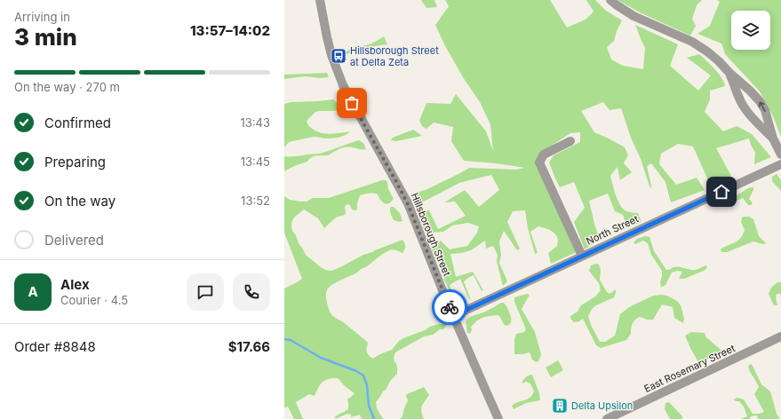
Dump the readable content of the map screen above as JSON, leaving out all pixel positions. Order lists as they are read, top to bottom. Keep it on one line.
{"streets":{"street":["North Street","Hillsborough Street","East Rosemary Street"]},"crossings":[["North Street","Hillsborough Street"]],"places":{"bus stop":["Hillsborough Street at Delta Zeta"],"building":["Delta Upsilon"]},"page":{"heading":["3 min","Arriving in","13:57–14:02"],"panel":["Alex","Courier · 4.5","Order #8848","$17.66"],"bar":"On the way · 270 m","list":[["Confirmed","13:43"],["Preparing","13:45"],["On the way","13:52"],"Delivered"],"round":"A"}}
